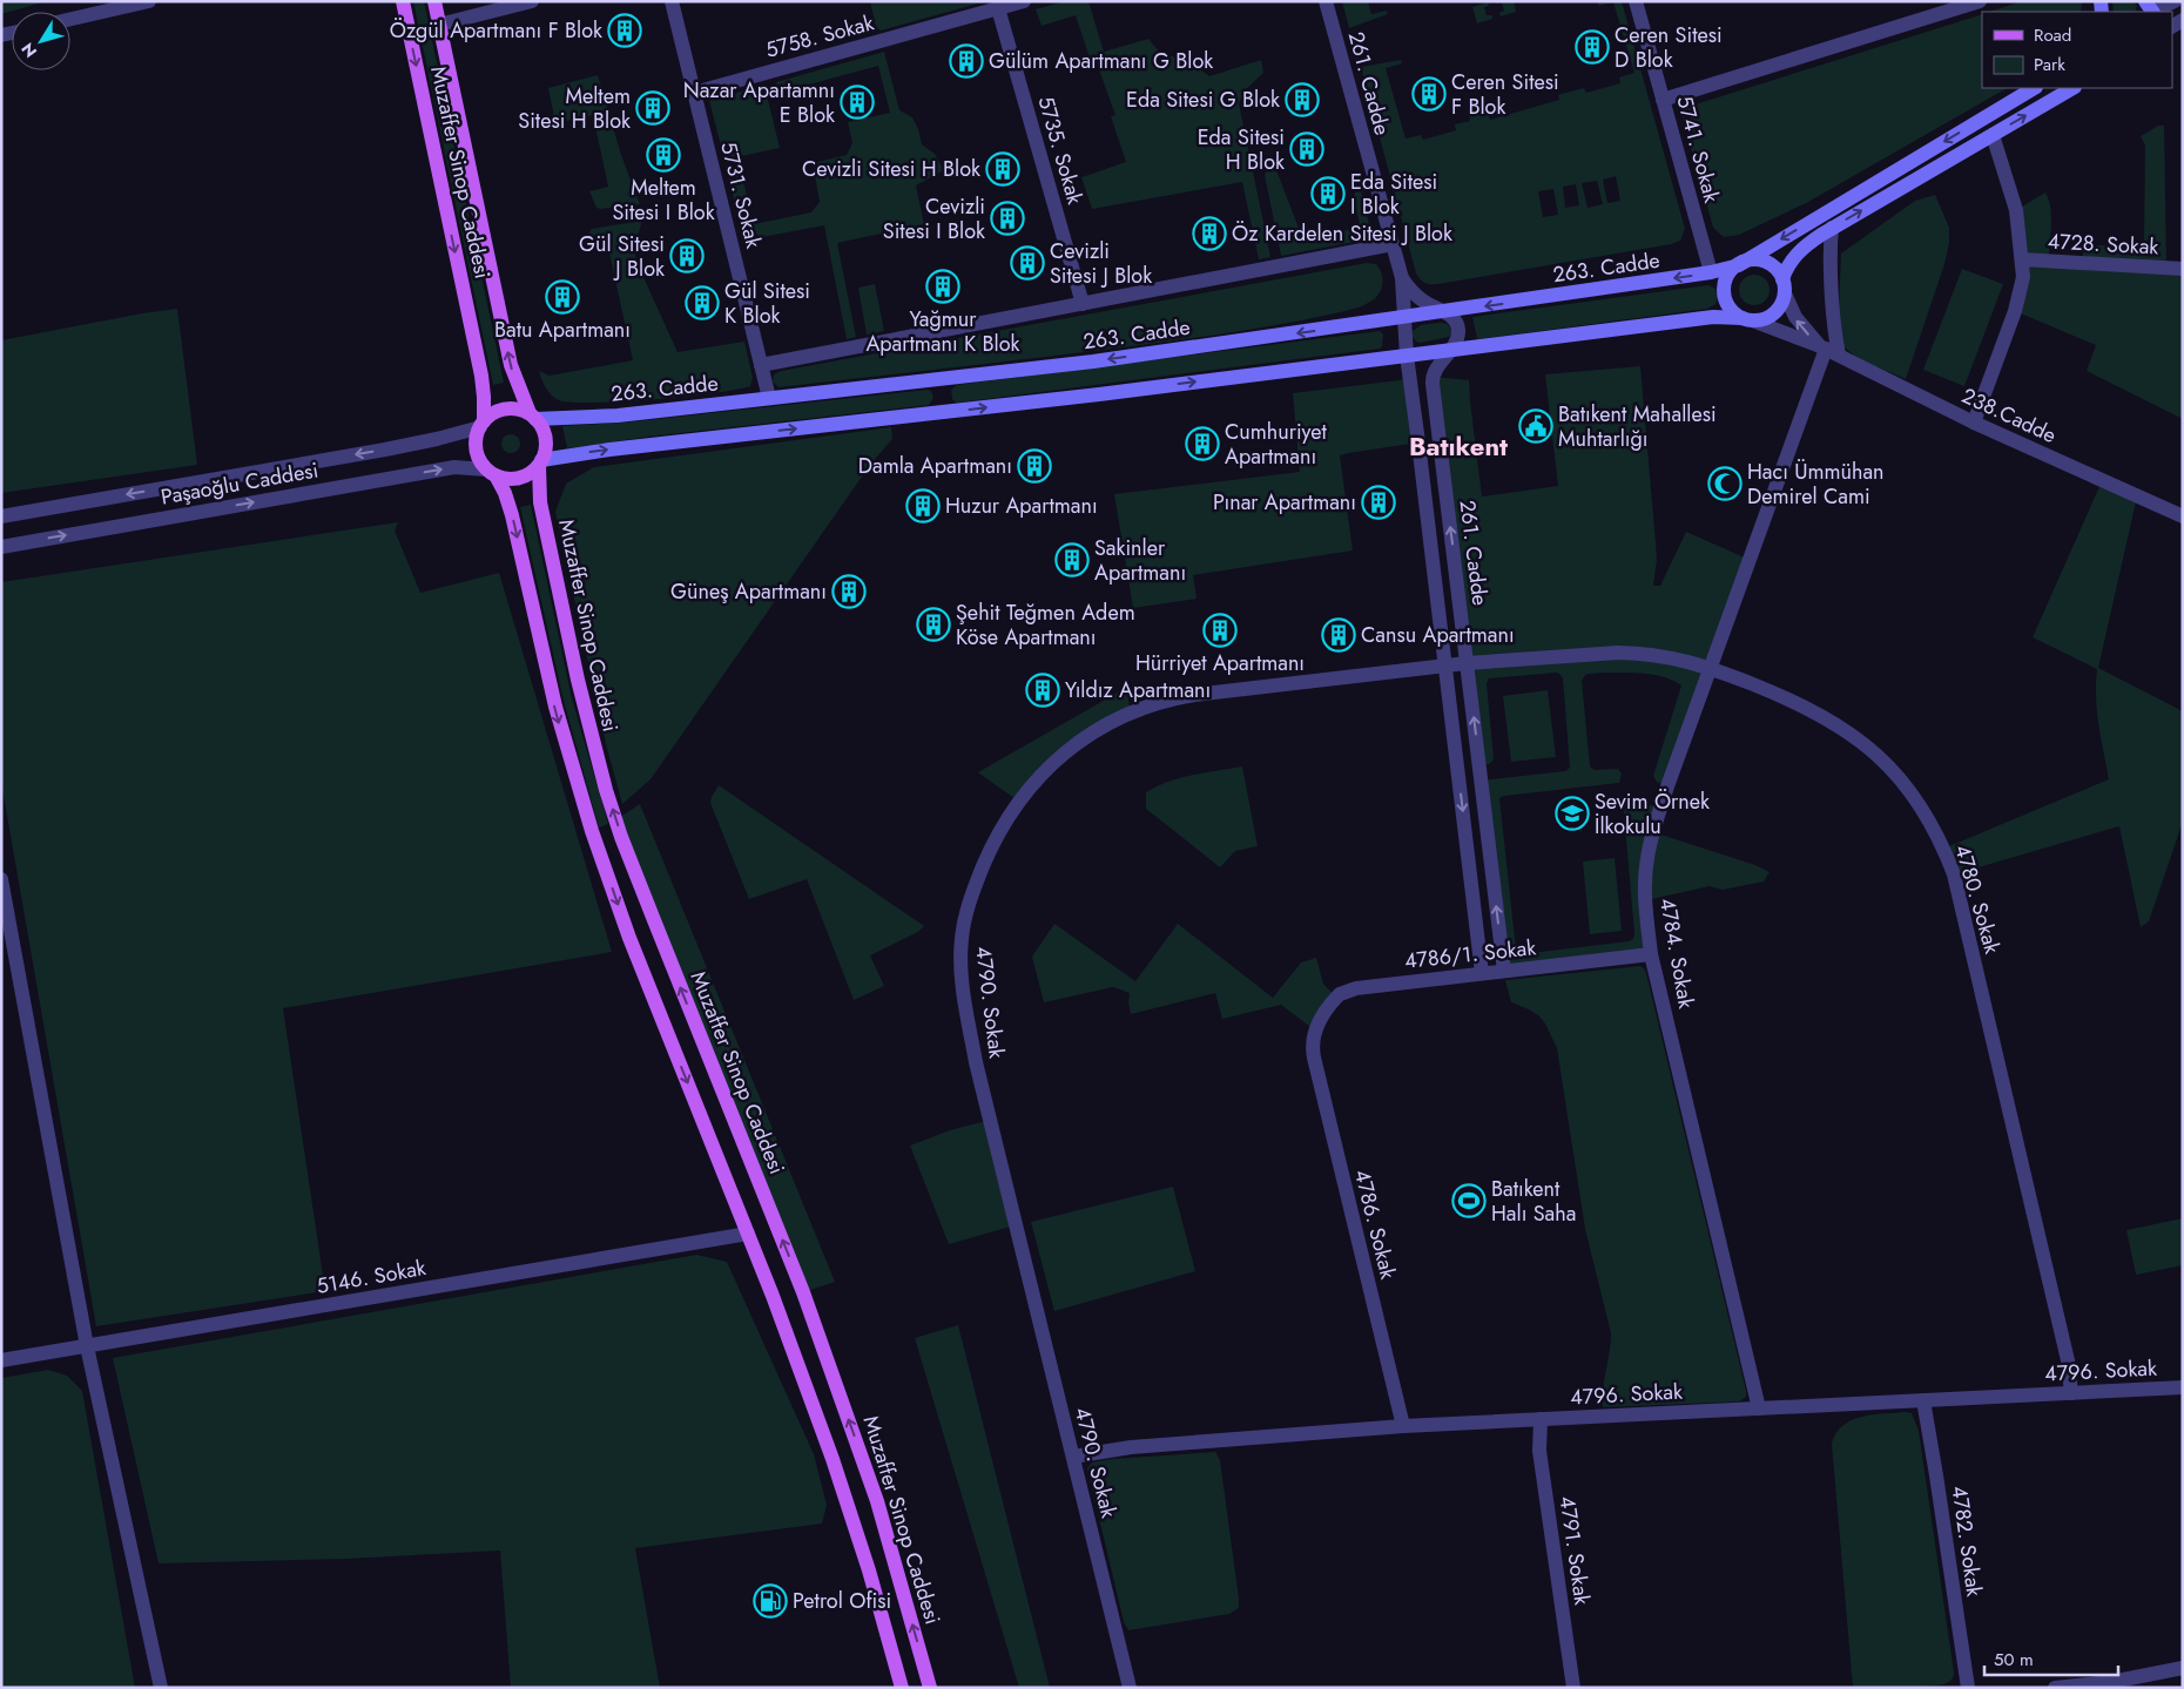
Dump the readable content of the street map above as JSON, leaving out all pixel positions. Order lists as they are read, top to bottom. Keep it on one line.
{"streets":{"main road":["Muzaffer Sinop Caddesi","263. Cadde"],"street":["5758. Sokak","261. Cadde","5741. Sokak","5735. Sokak","5731. Sokak","4728. Sokak","238.Cadde","Paşaoğlu Caddesi","4780. Sokak","4784. Sokak","4786/1. Sokak","4790. Sokak","4786. Sokak","5146. Sokak","4796. Sokak","4782. Sokak","4791. Sokak"]},"crossings":[["5758. Sokak","5735. Sokak"],["5758. Sokak","5731. Sokak"],["261. Cadde","263. Cadde"],["261. Cadde","4780. Sokak"],["261. Cadde","4786/1. Sokak"],["261. Cadde","4790. Sokak"],["5741. Sokak","263. Cadde"],["Muzaffer Sinop Caddesi","263. Cadde"],["Muzaffer Sinop Caddesi","Paşaoğlu Caddesi"],["5731. Sokak","263. Cadde"],["263. Cadde","238.Cadde"],["263. Cadde","Paşaoğlu Caddesi"],["238.Cadde","4784. Sokak"],["4780. Sokak","4784. Sokak"],["4780. Sokak","4790. Sokak"],["4780. Sokak","4796. Sokak"],["4784. Sokak","4786/1. Sokak"],["4784. Sokak","4796. Sokak"],["4786/1. Sokak","4786. Sokak"],["4790. Sokak","4796. Sokak"],["4786. Sokak","4796. Sokak"],["4796. Sokak","4782. Sokak"],["4796. Sokak","4791. Sokak"]],"districts":["Batıkent"],"places":{"building":["Özgül Apartmanı F Blok","Ceren Sitesi D Blok","Gülüm Apartmanı G Blok","Ceren Sitesi F Blok","Eda Sitesi G Blok","Nazar Apartamnı E Blok","Meltem Sitesi H Blok","Eda Sitesi H Blok","Meltem Sitesi I Blok","Cevizli Sitesi H Blok","Eda Sitesi I Blok","Cevizli Sitesi I Blok","Öz Kardelen Sitesi J Blok","Gül Sitesi J Blok","Cevizli Sitesi J Blok","Yağmur Apartmanı K Blok","Batu Apartmanı","Gül Sitesi K Blok","Cumhuriyet Apartmanı","Damla Apartmanı","Pınar Apartmanı","Huzur Apartmanı","Sakinler Apartmanı","Güneş Apartmanı","Şehit Teğmen Adem Köse Apartmanı","Hürriyet Apartmanı","Cansu Apartmanı","Yıldız Apartmanı"],"public building":["Batıkent Mahallesi Muhtarlığı"],"mosque":["Hacı Ümmühan Demirel Cami"],"school or university":["Sevim Örnek İlkokulu"],"sports":["Batıkent Halı Saha"],"fuel station":["Petrol Ofisi"]},"legend":["Road","Park"],"scale_bar":"50 m","north":"bottom left"}
